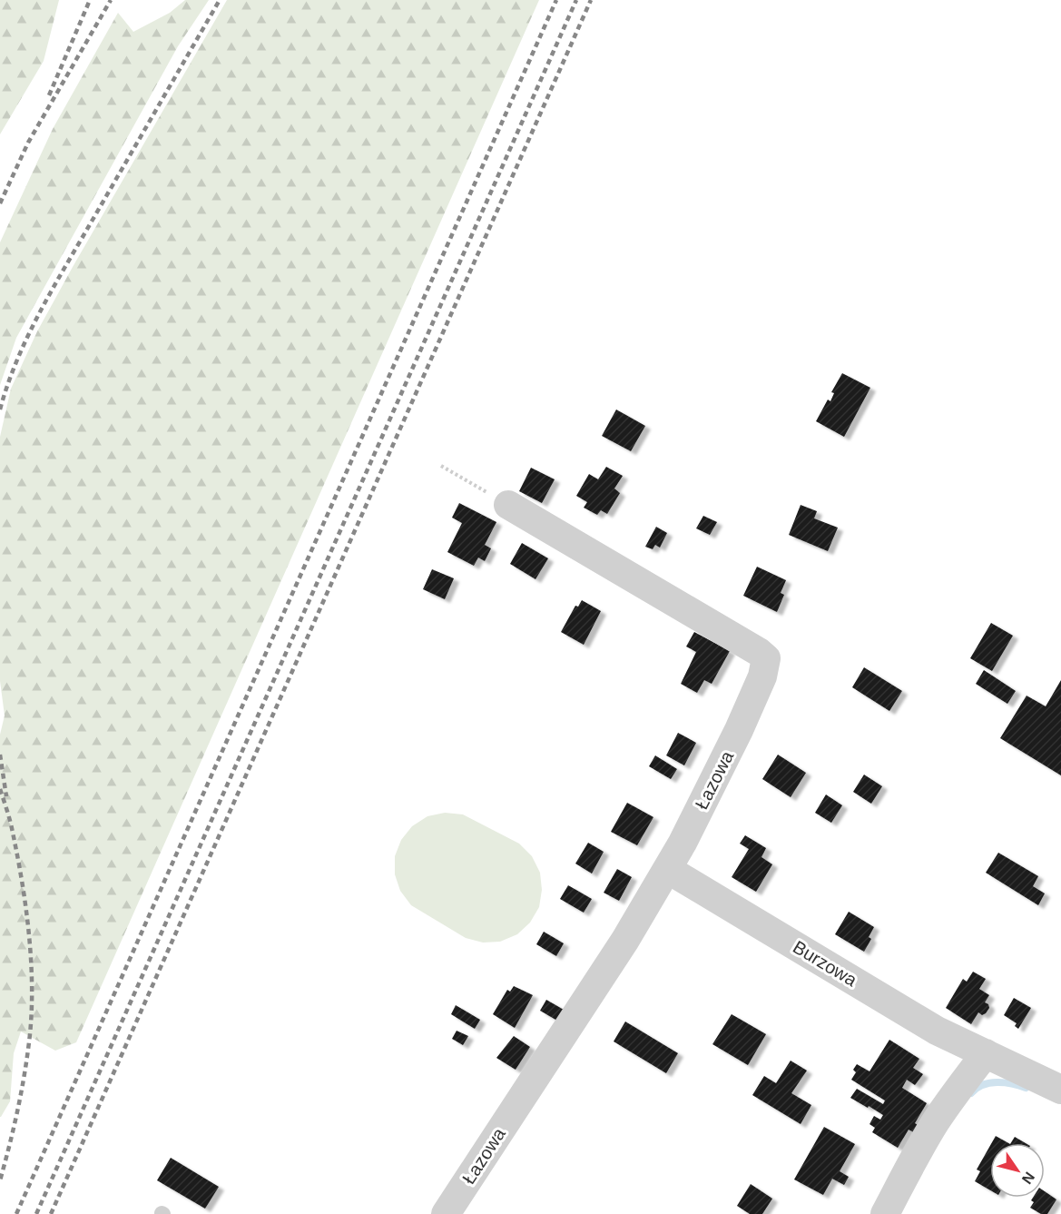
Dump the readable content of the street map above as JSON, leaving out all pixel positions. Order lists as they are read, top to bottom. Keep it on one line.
{"streets":{"street":["Łazowa","Burzowa"]},"crossings":[["Łazowa","Burzowa"]],"north":"bottom right"}
